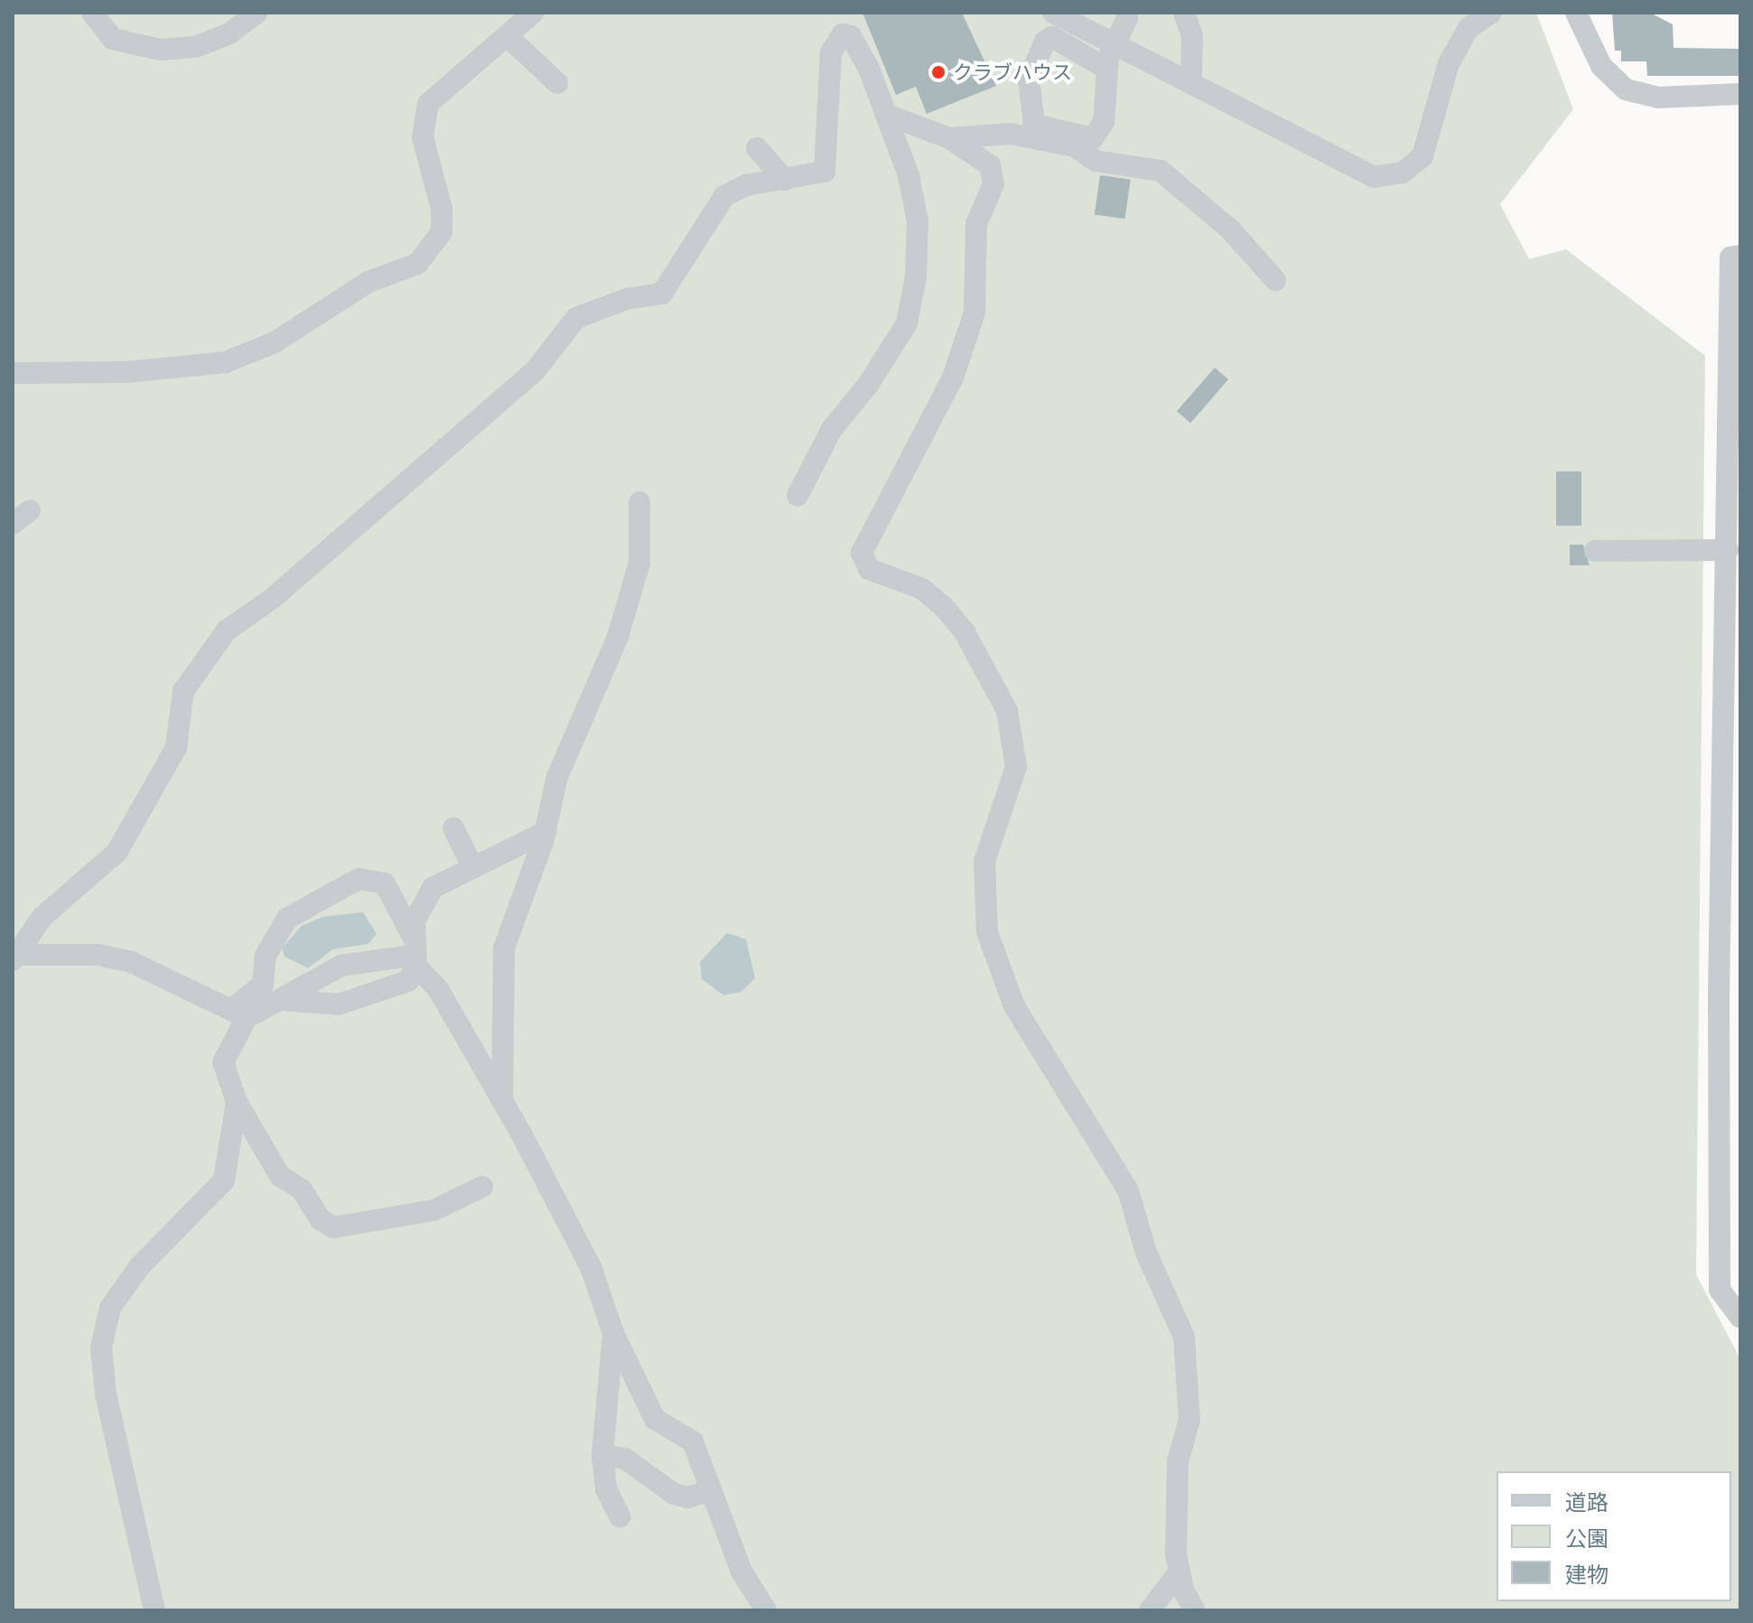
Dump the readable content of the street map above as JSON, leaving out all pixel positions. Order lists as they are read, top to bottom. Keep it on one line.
{"places":["クラブハウス"],"legend":["道路","公園","建物"]}
